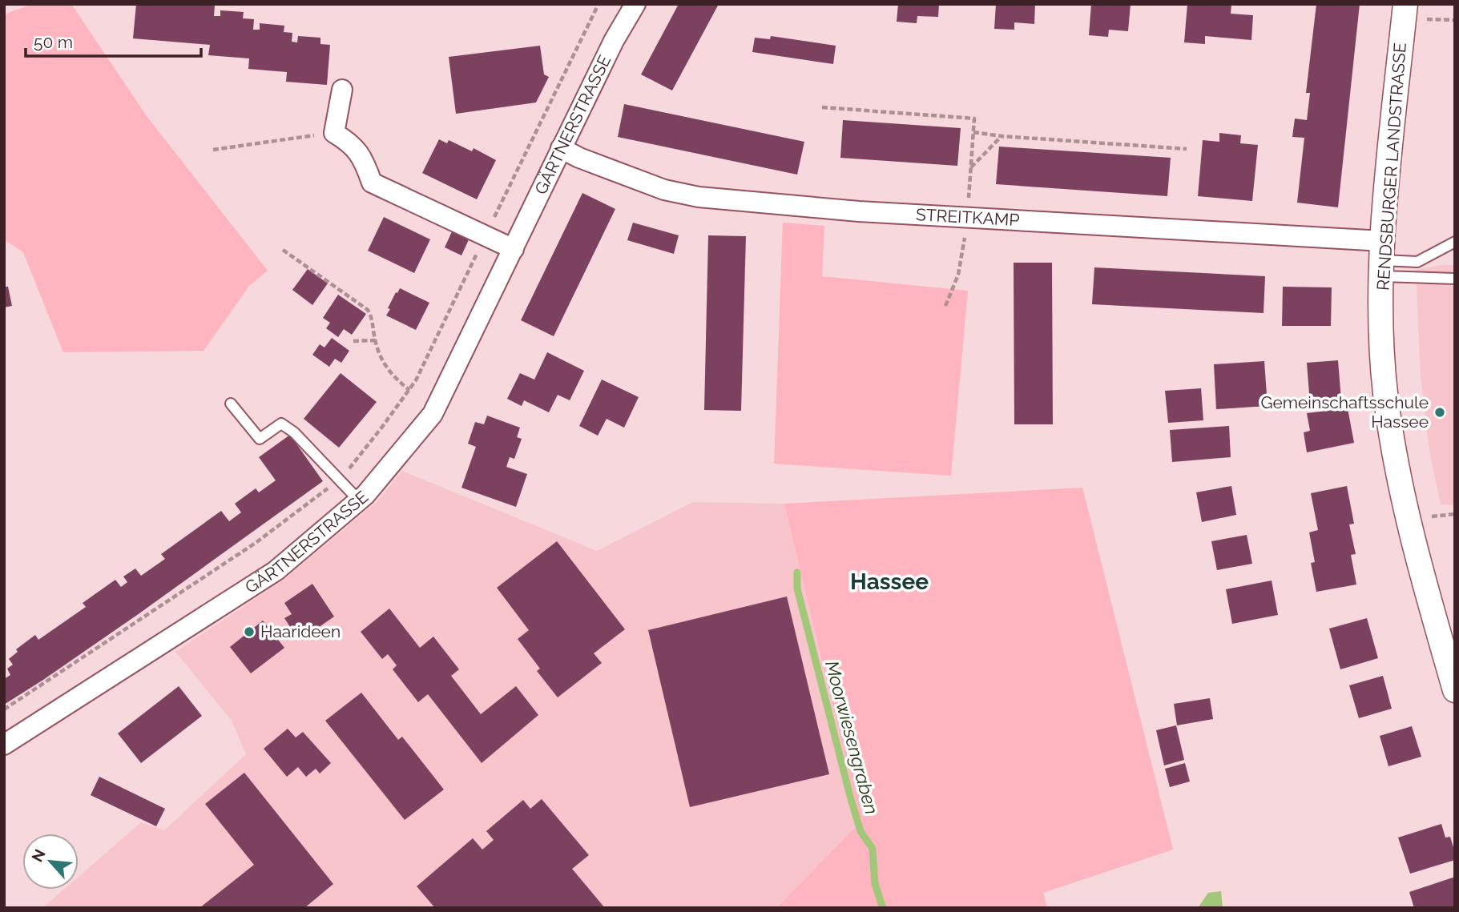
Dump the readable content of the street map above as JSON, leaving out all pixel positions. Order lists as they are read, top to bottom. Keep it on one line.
{"streets":{"street":["GÄRTNERSTRASSE","RENDSBURGER LANDSTRASSE","STREITKAMP"]},"crossings":[["GÄRTNERSTRASSE","STREITKAMP"],["RENDSBURGER LANDSTRASSE","STREITKAMP"]],"districts":["Hassee"],"water":["Moorwiesengraben"],"places":["Gemeinschaftsschule Hassee","Haarideen"],"scale_bar":"50 m","north":"top left"}
